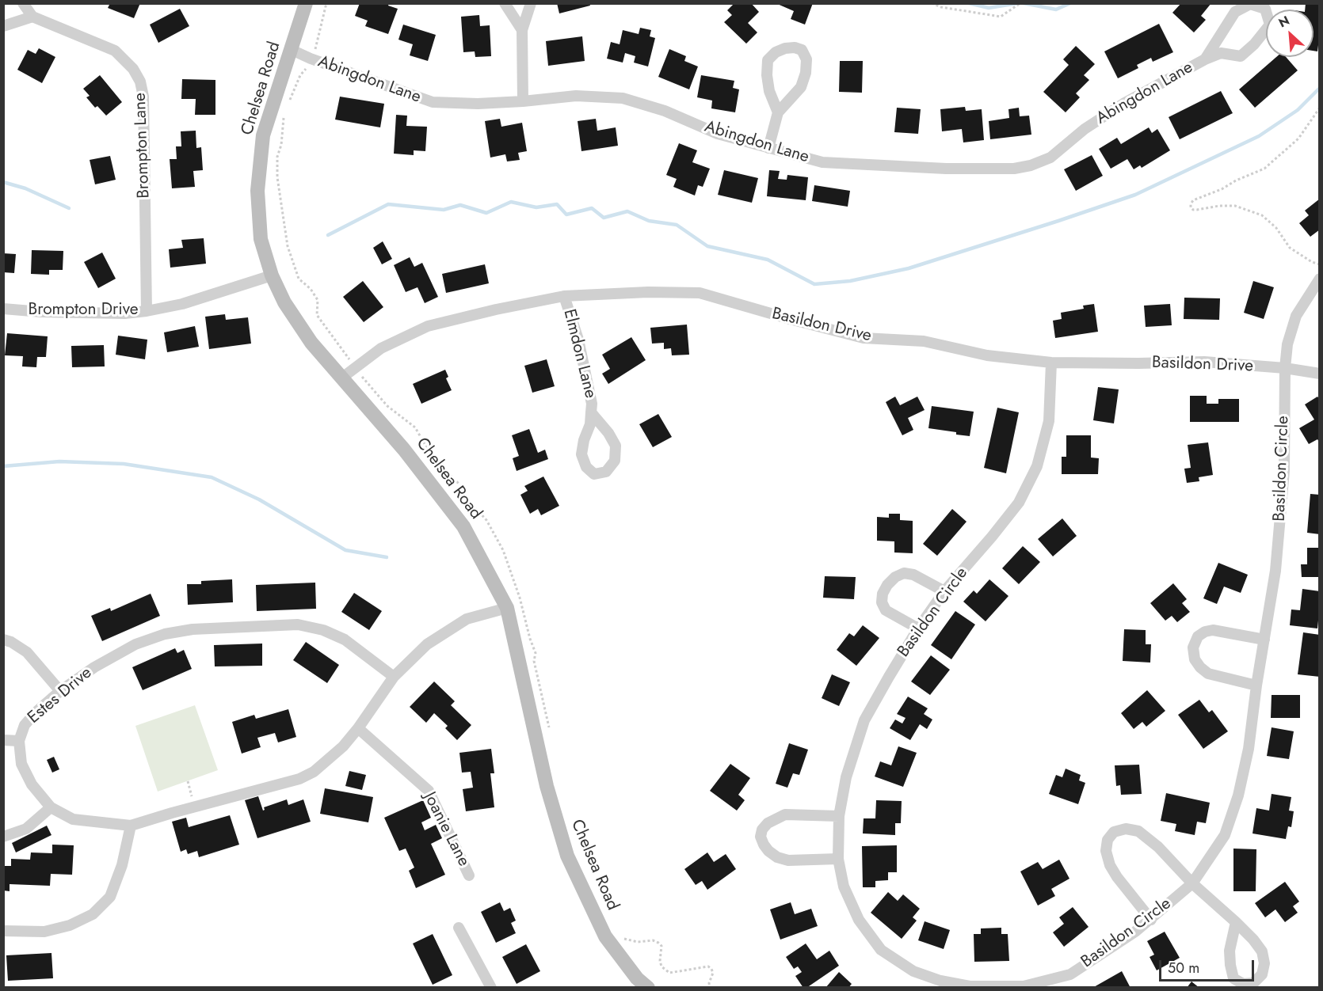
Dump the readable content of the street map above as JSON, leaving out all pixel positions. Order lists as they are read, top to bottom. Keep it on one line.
{"streets":{"street":["Abingdon Lane","Chelsea Road","Brompton Lane","Brompton Drive","Basildon Drive","Elmdon Lane","Basildon Circle","Estes Drive","Joanie Lane"]},"crossings":[["Abingdon Lane","Chelsea Road"],["Chelsea Road","Brompton Drive"],["Chelsea Road","Basildon Drive"],["Chelsea Road","Estes Drive"],["Brompton Lane","Brompton Drive"],["Basildon Drive","Elmdon Lane"],["Basildon Drive","Basildon Circle"],["Estes Drive","Joanie Lane"]],"scale_bar":"50 m","north":"top left"}
